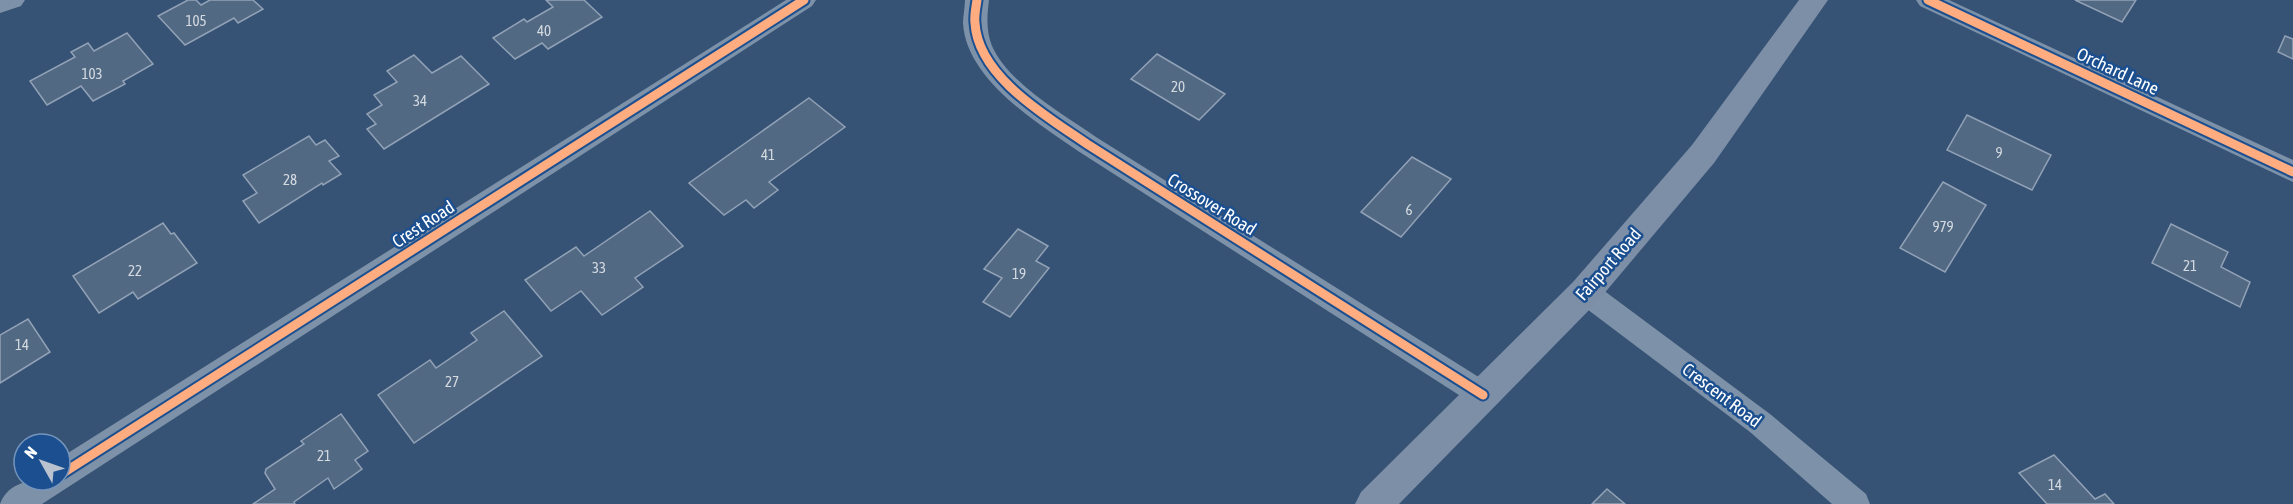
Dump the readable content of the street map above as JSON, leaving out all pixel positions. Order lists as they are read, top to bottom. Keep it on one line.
{"streets":{"main road":["Fairport Road"],"street":["Orchard Lane","Crossover Road","Crest Road","Crescent Road"]},"crossings":[["Crossover Road","Fairport Road"],["Fairport Road","Crescent Road"]],"house_numbers":["105","40","103","20","34","9","41","28","6","979","21","33","22","19","14","27","21","14"],"north":"top left"}
